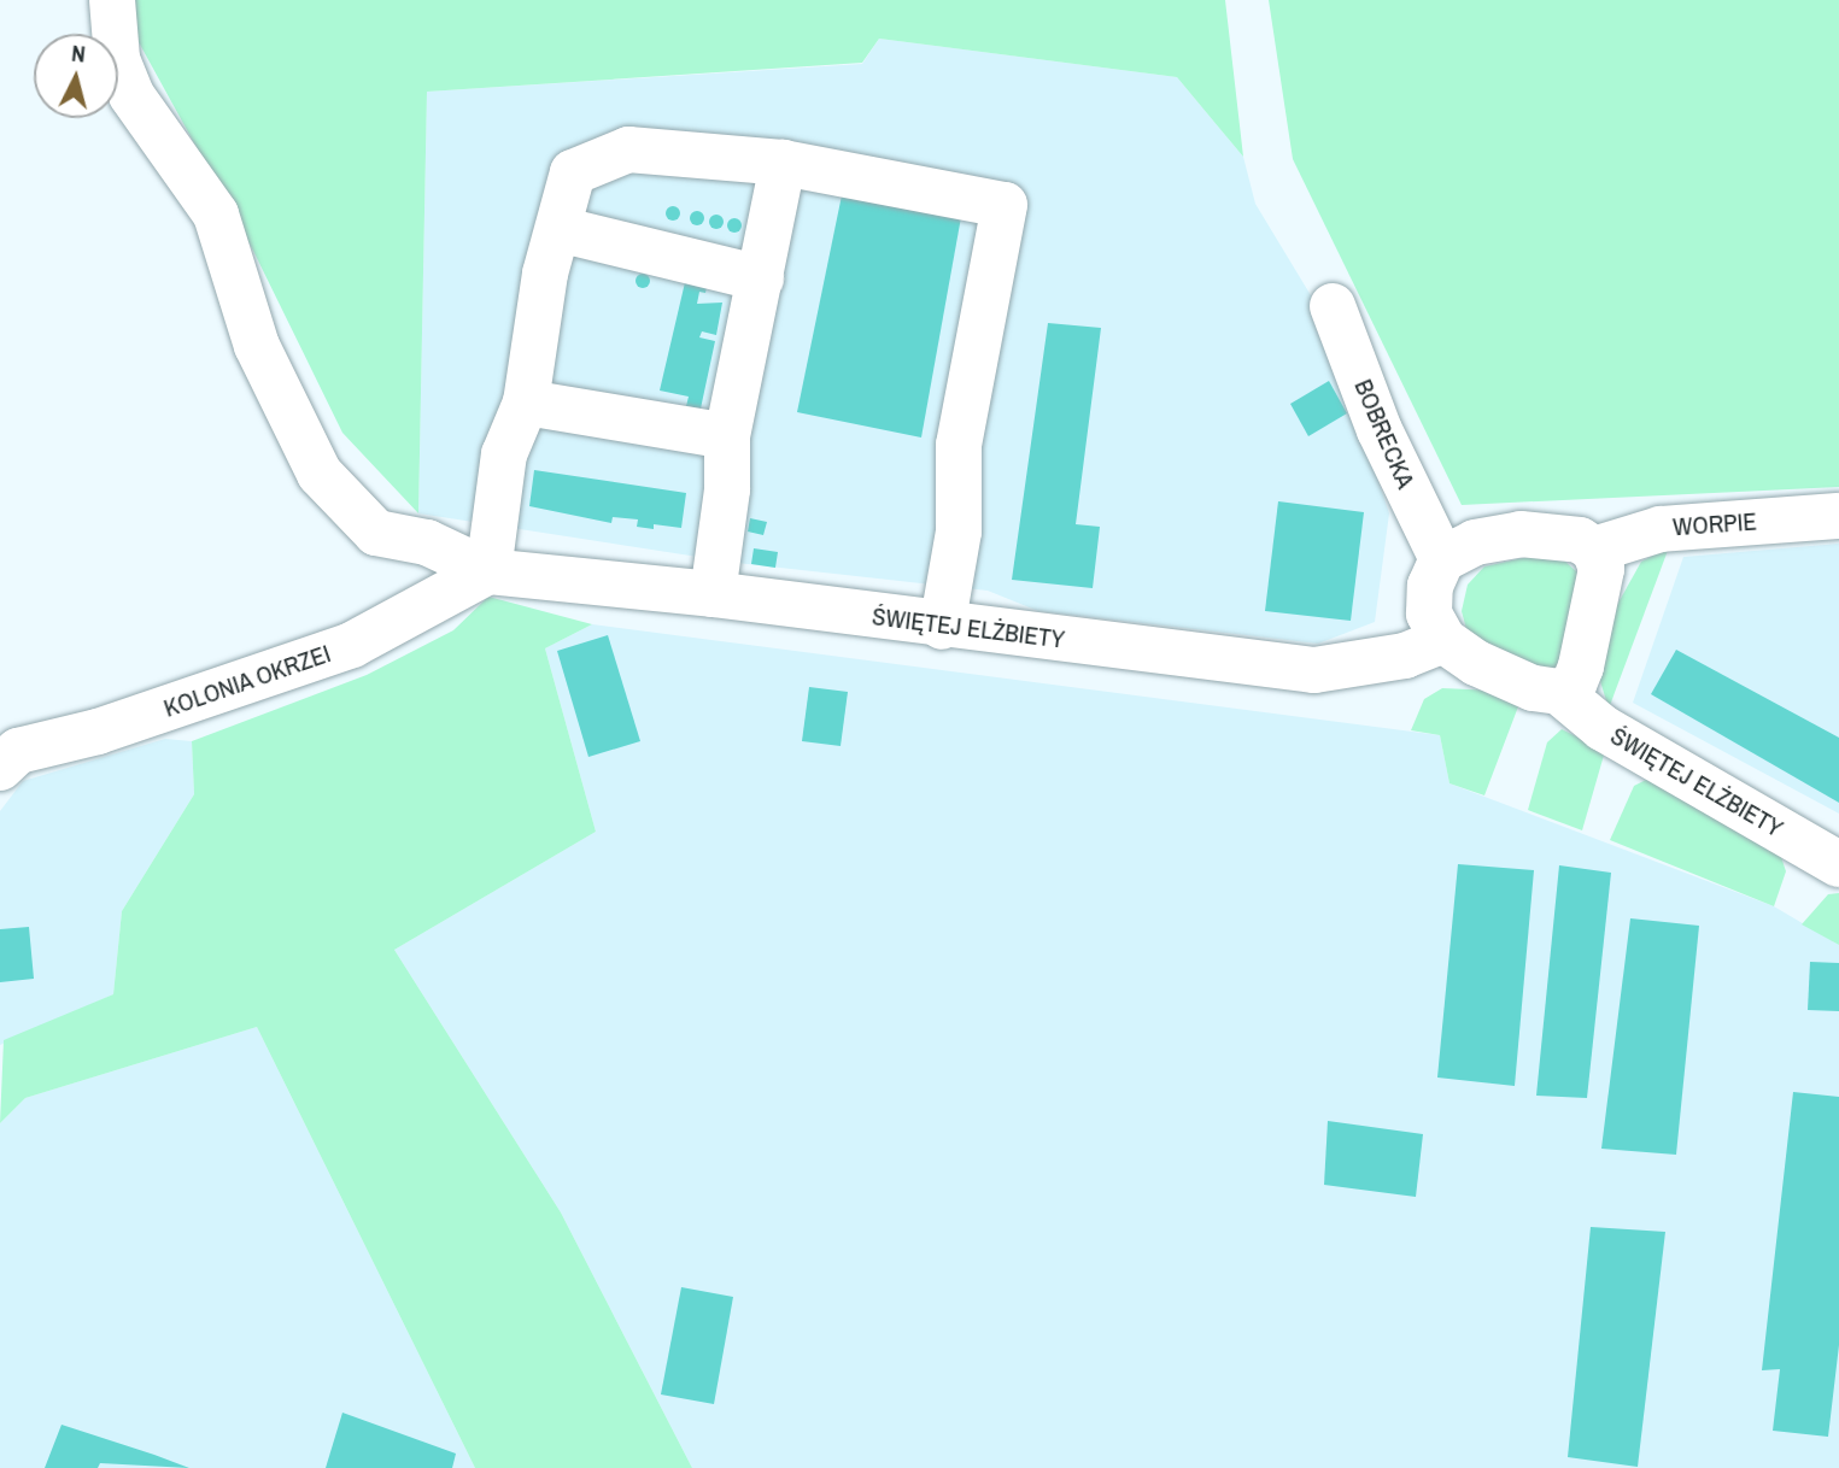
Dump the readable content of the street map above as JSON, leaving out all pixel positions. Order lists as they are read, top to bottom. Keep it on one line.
{"streets":{"street":["BOBRECKA","WORPIE","ŚWIĘTEJ ELŻBIETY","KOLONIA OKRZEI"]},"crossings":[["BOBRECKA","WORPIE"],["BOBRECKA","ŚWIĘTEJ ELŻBIETY"],["WORPIE","ŚWIĘTEJ ELŻBIETY"],["ŚWIĘTEJ ELŻBIETY","KOLONIA OKRZEI"]],"north":"top"}
